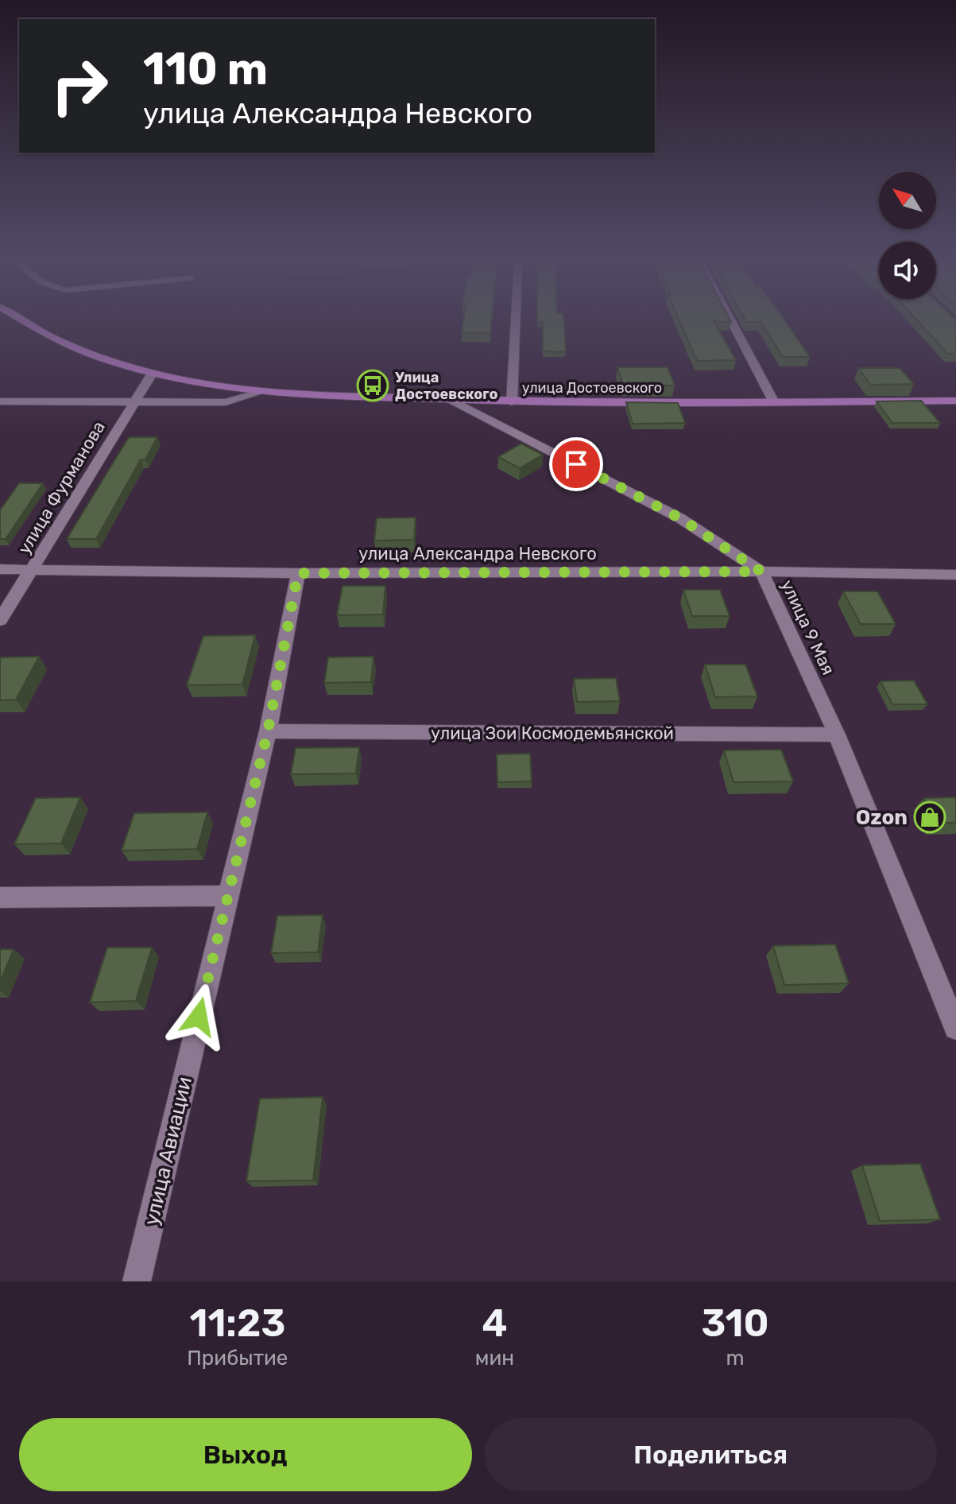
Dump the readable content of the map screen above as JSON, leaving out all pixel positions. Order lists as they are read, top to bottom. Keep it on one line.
{"streets":{"main road":["улица Достоевского"],"street":["улица Фурманова","улица Александра Невского","улица 9 Мая","улица Зои Космодемьянской","улица Авиации"]},"crossings":[["улица Достоевского","улица Фурманова"],["улица Достоевского","улица 9 Мая"],["улица Фурманова","улица Александра Невского"],["улица Александра Невского","улица 9 Мая"],["улица Александра Невского","улица Авиации"],["улица 9 Мая","улица Зои Космодемьянской"],["улица Зои Космодемьянской","улица Авиации"]],"places":{"bus stop":["Улица Достоевского"],"shop":["Ozon"]},"north":"top left","page":{"turn":["110 m","улица Александра Невского"],"eta":["11:23","Прибытие","4","мин","310","m"],"buttons":["Выход","Поделиться"]}}
